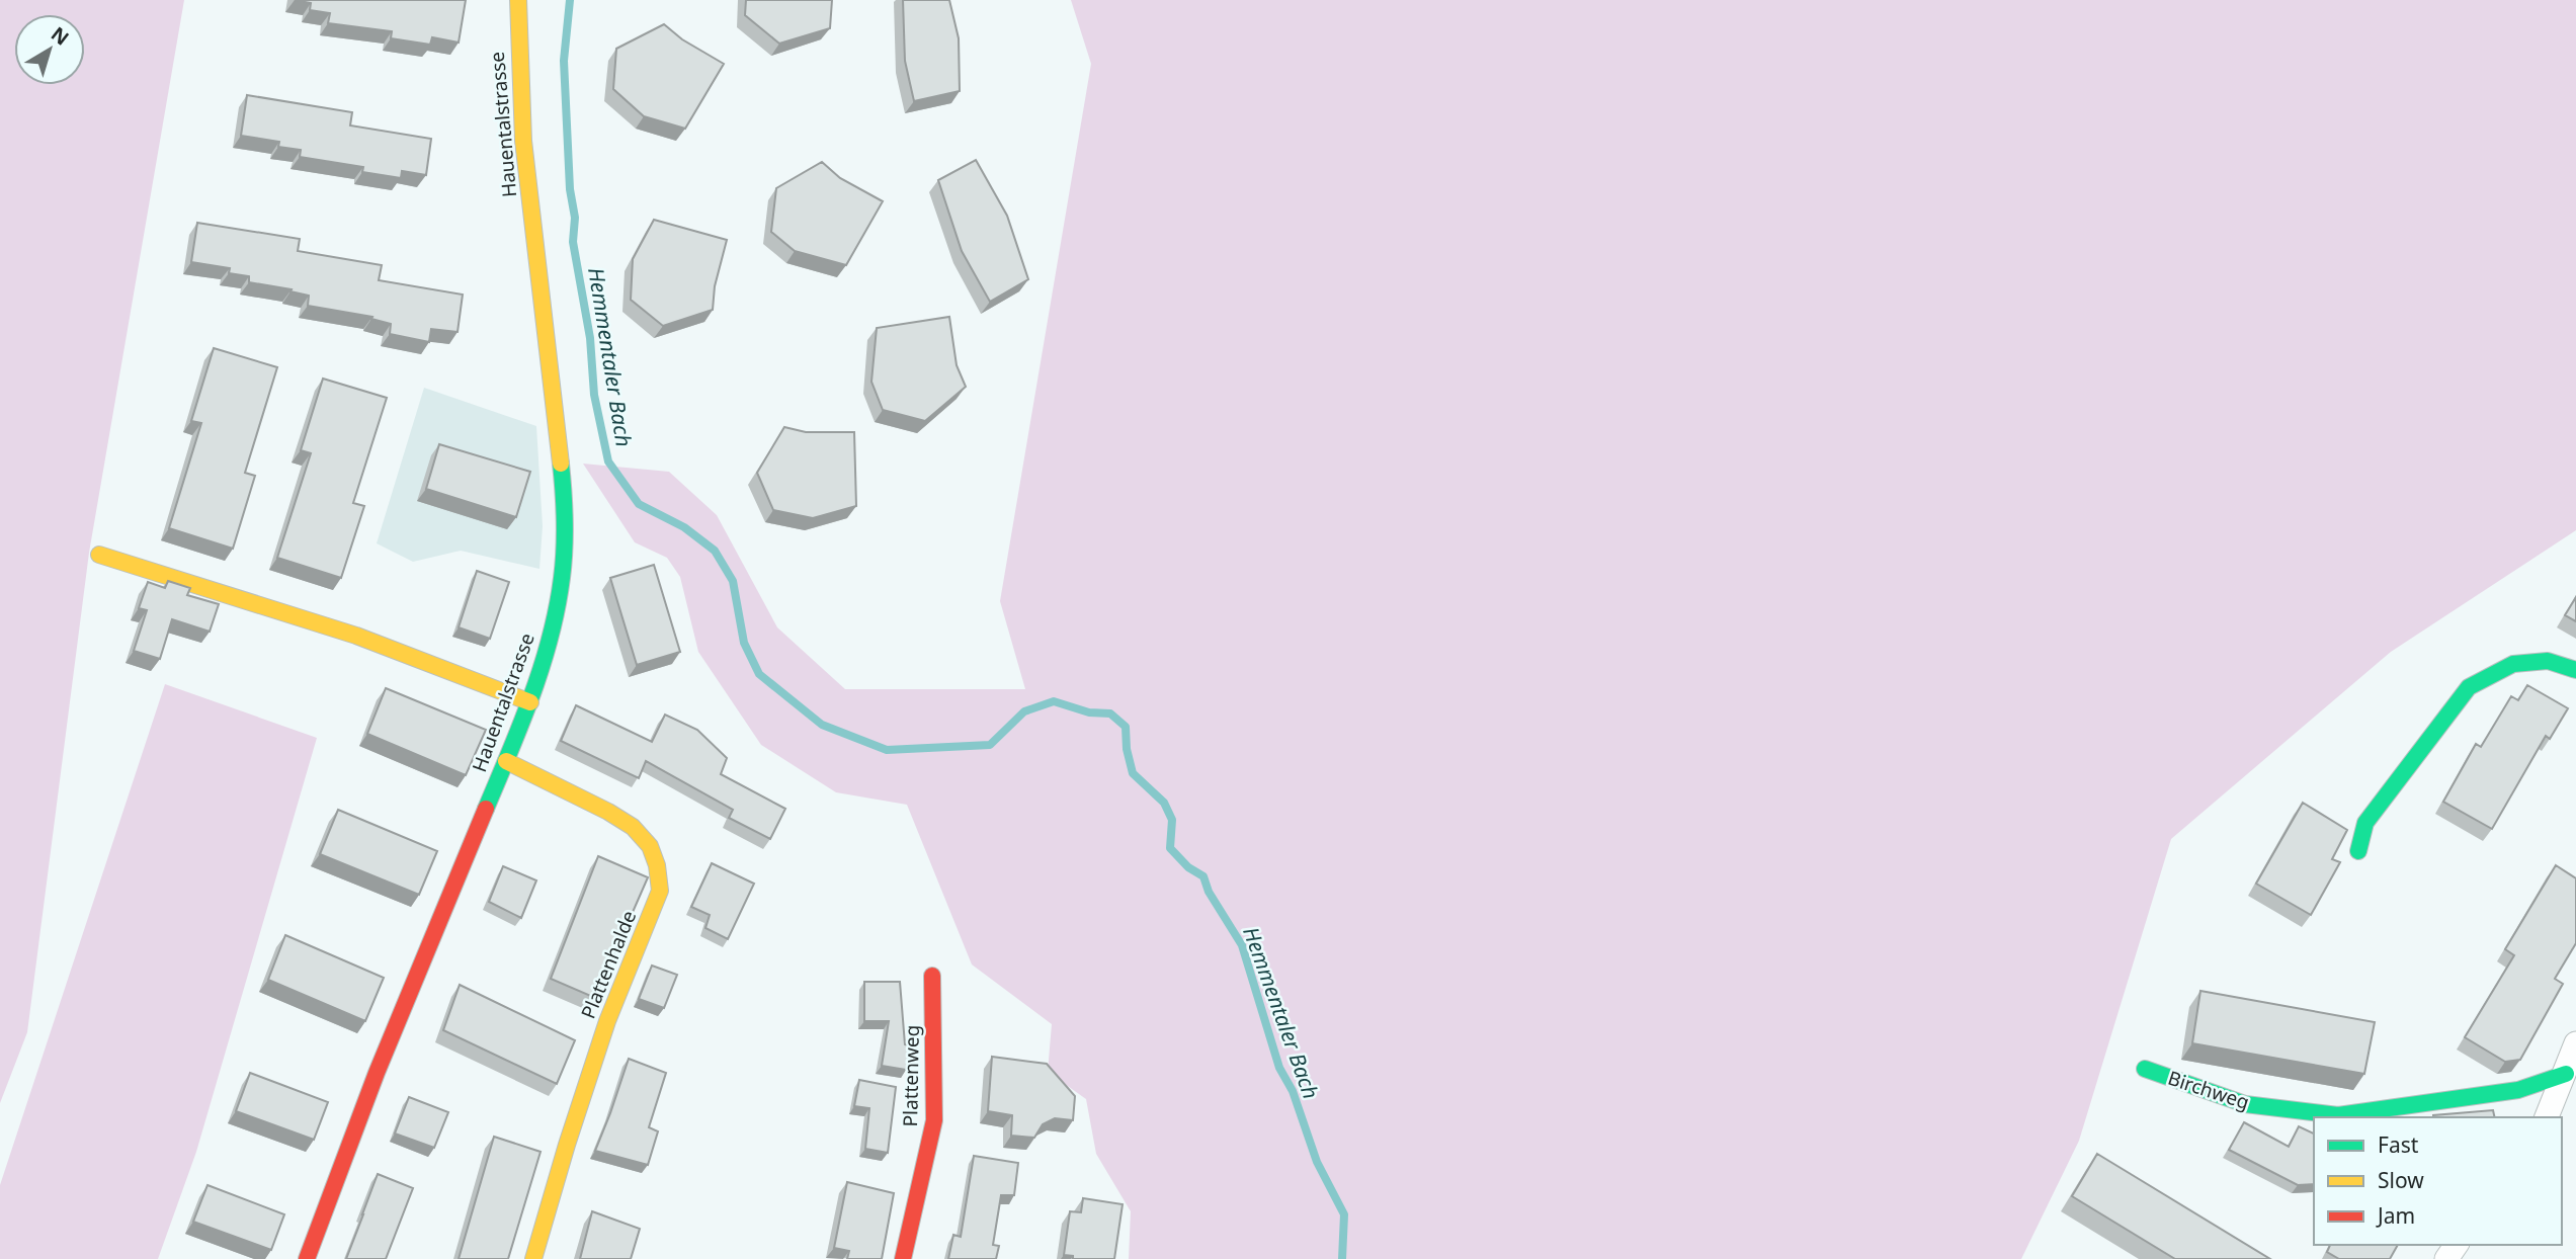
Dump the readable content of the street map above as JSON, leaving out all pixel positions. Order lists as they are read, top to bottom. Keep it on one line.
{"streets":{"street":["Hauentalstrasse","Plattenhalde","Plattenweg","Birchweg"]},"crossings":[["Hauentalstrasse","Plattenhalde"]],"water":["Hemmentaler Bach"],"legend":["Fast","Slow","Jam"],"north":"top right"}
